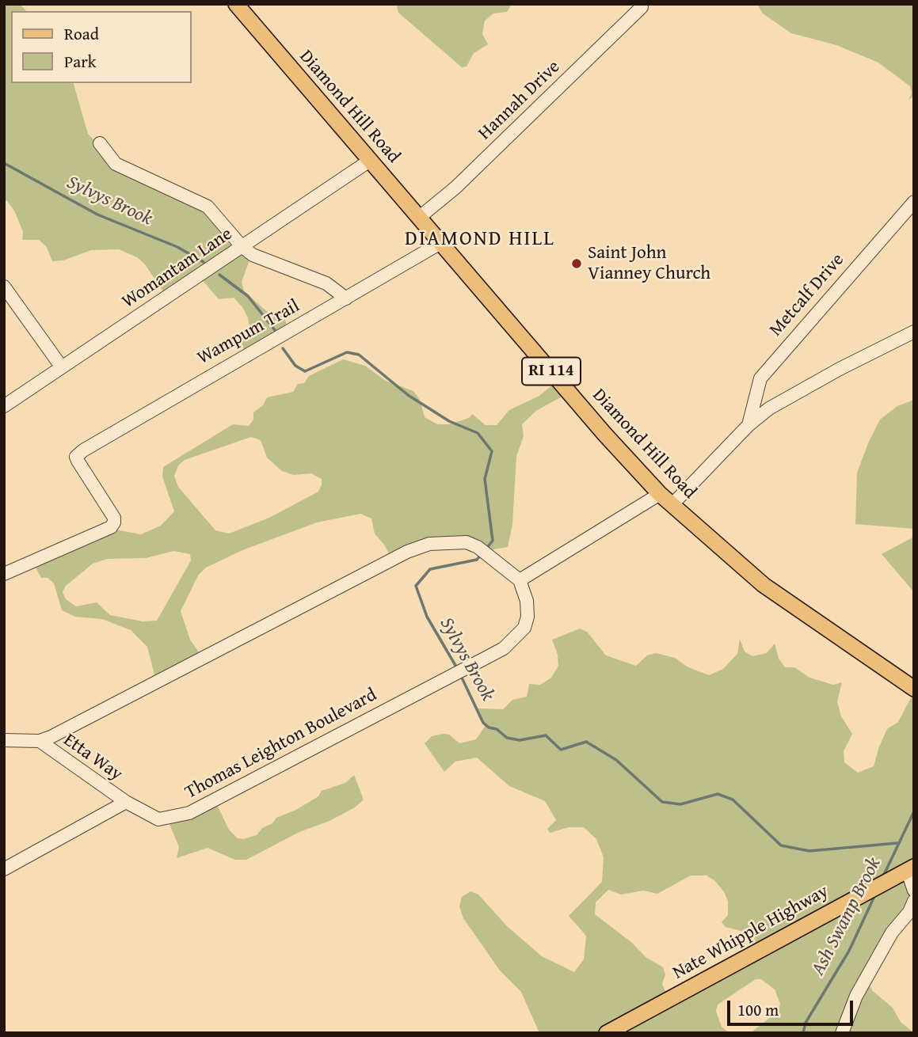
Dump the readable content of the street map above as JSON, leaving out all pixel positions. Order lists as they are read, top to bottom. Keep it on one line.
{"streets":{"main road":["Diamond Hill Road","RI 114","Nate Whipple Highway"],"street":["Hannah Drive","Womantam Lane","Metcalf Drive","Wampum Trail","Thomas Leighton Boulevard","Etta Way"]},"crossings":[["Hannah Drive","Diamond Hill Road"],["Diamond Hill Road","Womantam Lane"],["Diamond Hill Road","Metcalf Drive"],["Diamond Hill Road","Wampum Trail"],["Thomas Leighton Boulevard","Etta Way"]],"districts":["DIAMOND HILL"],"water":["Sylvys Brook","Ash Swamp Brook"],"places":["Saint John Vianney Church"],"legend":["Road","Park"],"scale_bar":"100 m"}
